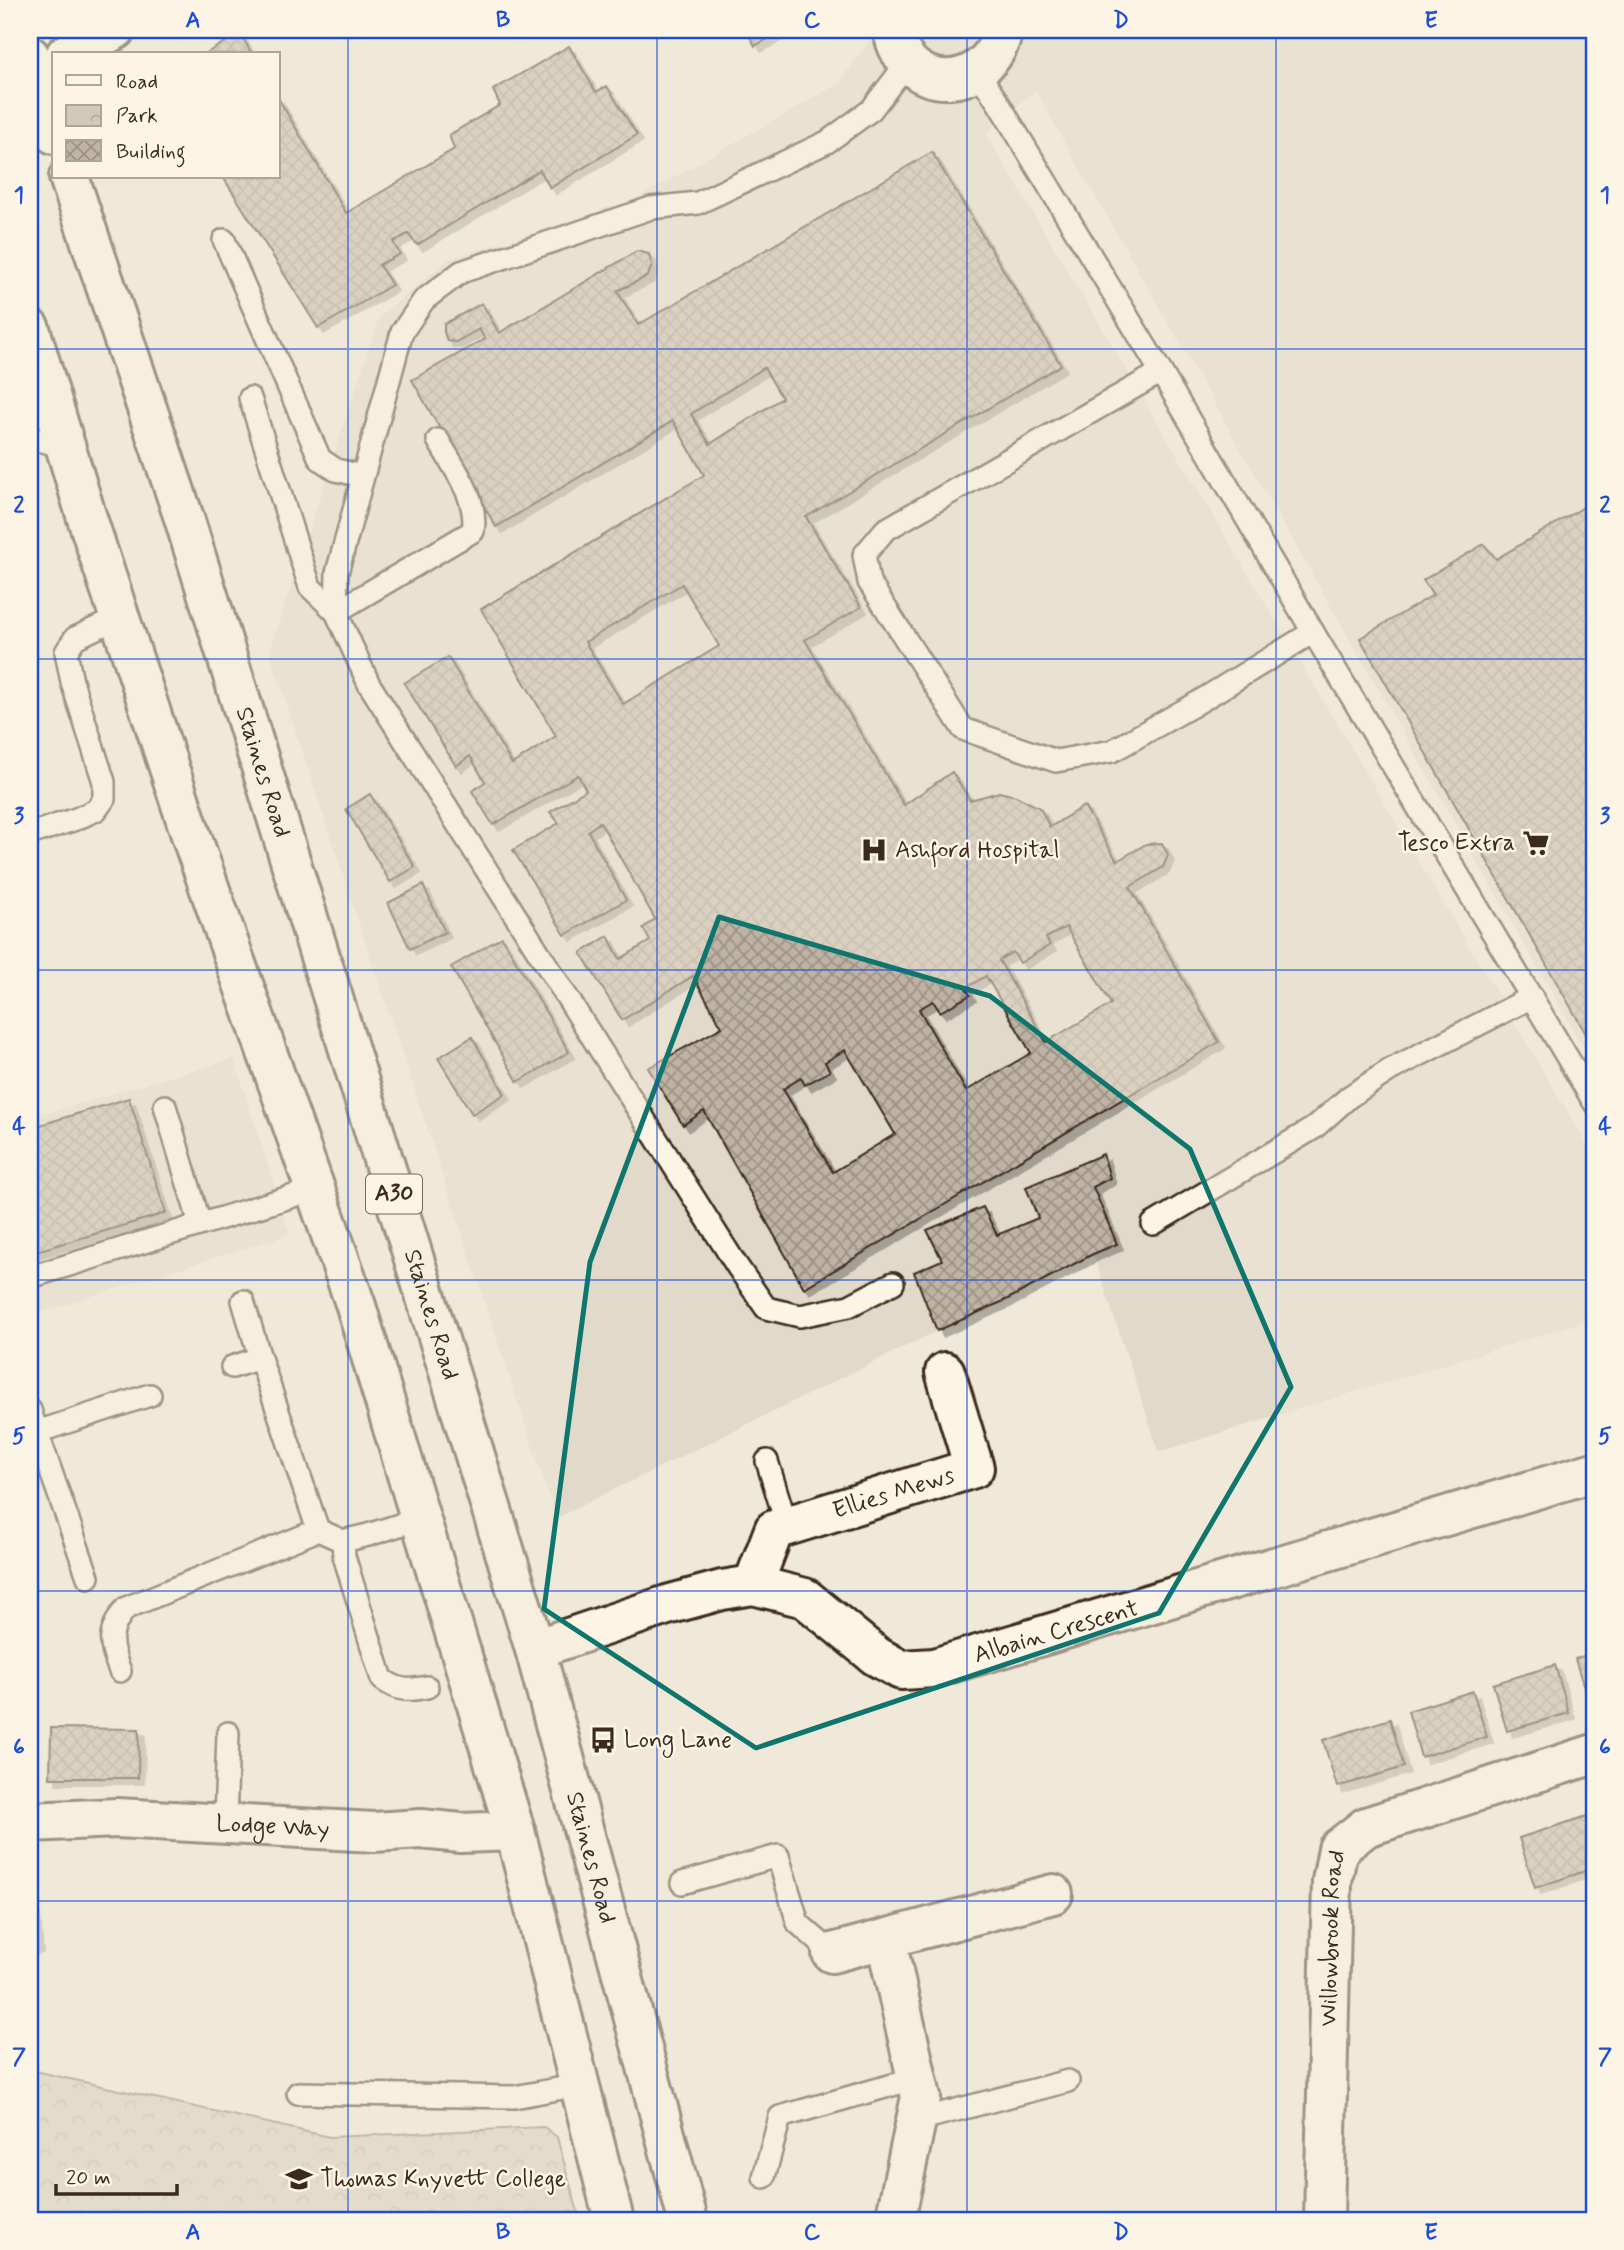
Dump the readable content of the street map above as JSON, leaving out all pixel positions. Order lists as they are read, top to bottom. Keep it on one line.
{"streets":{"main road":["Staines Road","A30","Ellies Mews","Albain Crescent","Lodge Way","Willowbrook Road"]},"crossings":[["Staines Road","Albain Crescent"]],"places":{"supermarket":["Tesco Extra"],"hospital":["Ashford Hospital"],"bus stop":["Long Lane"],"school or university":["Thomas Knyvett College"]},"legend":["Road","Park","Building"],"scale_bar":"20 m","grid":{"columns":["A","B","C","D","E"],"rows":["1","2","3","4","5","6","7"]}}
